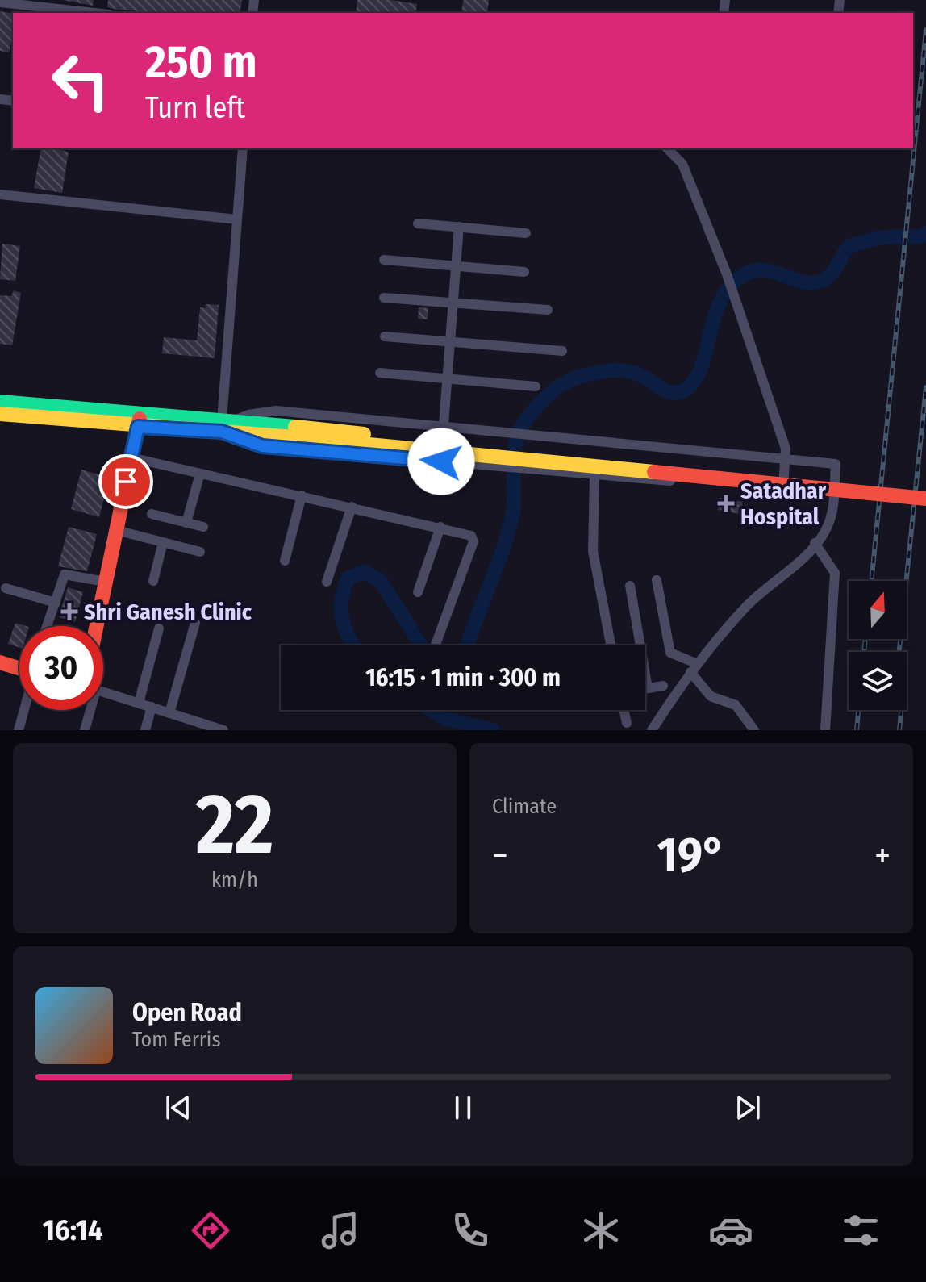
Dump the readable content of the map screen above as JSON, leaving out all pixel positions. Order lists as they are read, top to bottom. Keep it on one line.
{"places":{"health":["Satadhar Hospital","Shri Ganesh Clinic"]},"north":"top","page":{"turn":["250 m","Turn left"],"limit":"30","trip":"16:15 · 1 min · 300 m","tile":[["22","km/h"],"Climate"],"heat":["−","19°","+"],"song":["Open Road","Tom Ferris"],"tabs":"16:14"}}
